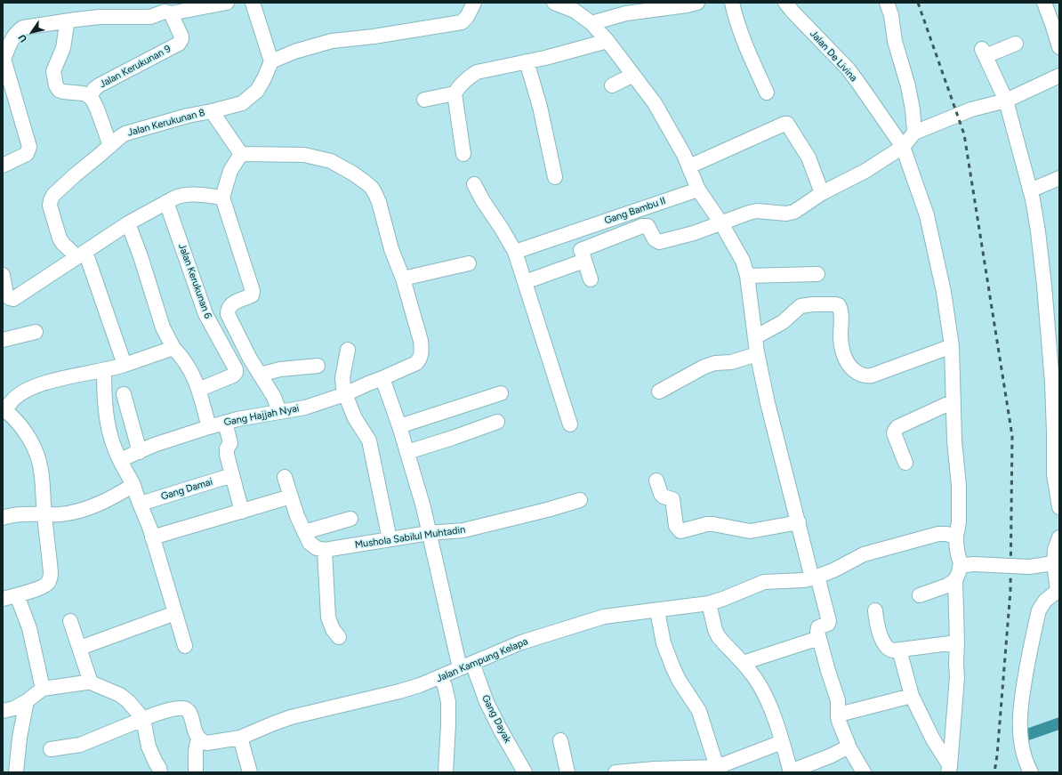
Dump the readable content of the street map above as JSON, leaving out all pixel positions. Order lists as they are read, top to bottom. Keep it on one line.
{"streets":{"street":["Jalan De Livina","Jalan Kerukunan 9","Jalan Kerukunan 8","Gang Bambu II","Jalan Kerukunan 6","Gang Hajjah Nyai","Gang Damai","Mushola Sabilul Muhtadin","Jalan Kampung Kelapa","Gang Dayak"]},"crossings":[["Jalan De Livina","Jalan Kampung Kelapa"],["Jalan Kerukunan 8","Gang Hajjah Nyai"],["Gang Hajjah Nyai","Gang Dayak"],["Mushola Sabilul Muhtadin","Gang Dayak"],["Jalan Kampung Kelapa","Gang Dayak"]],"north":"bottom left"}
